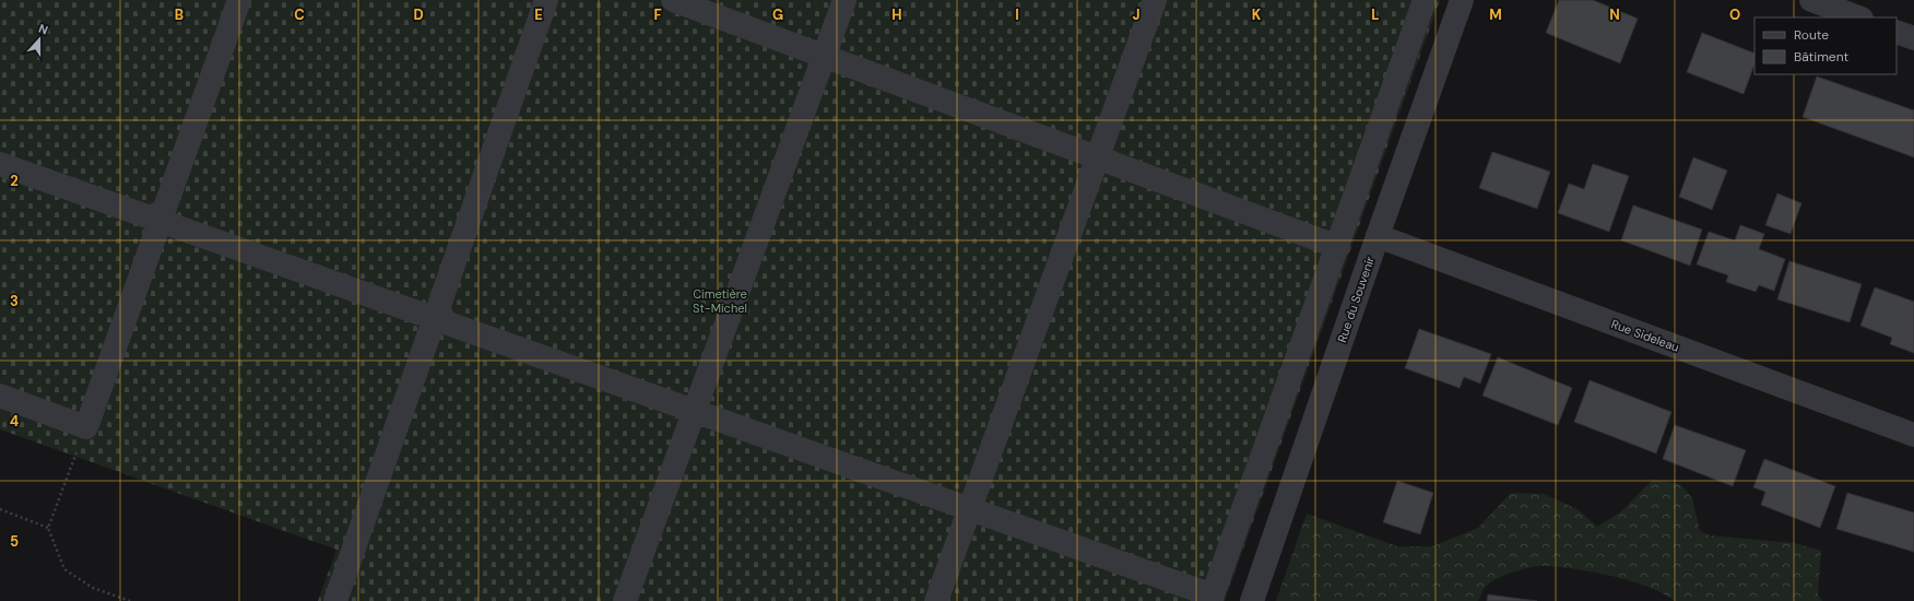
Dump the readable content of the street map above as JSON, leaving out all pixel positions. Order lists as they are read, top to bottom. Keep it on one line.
{"streets":{"street":["Rue du Souvenir","Rue Sideleau"]},"crossings":[["Rue du Souvenir","Rue Sideleau"]],"parks":["Cimetière St-Michel"],"legend":["Route","Bâtiment"],"north":"top","grid":{"columns":["B","C","D","E","F","G","H","I","J","K","L","M","N","O"],"rows":["2","3","4","5"]}}
